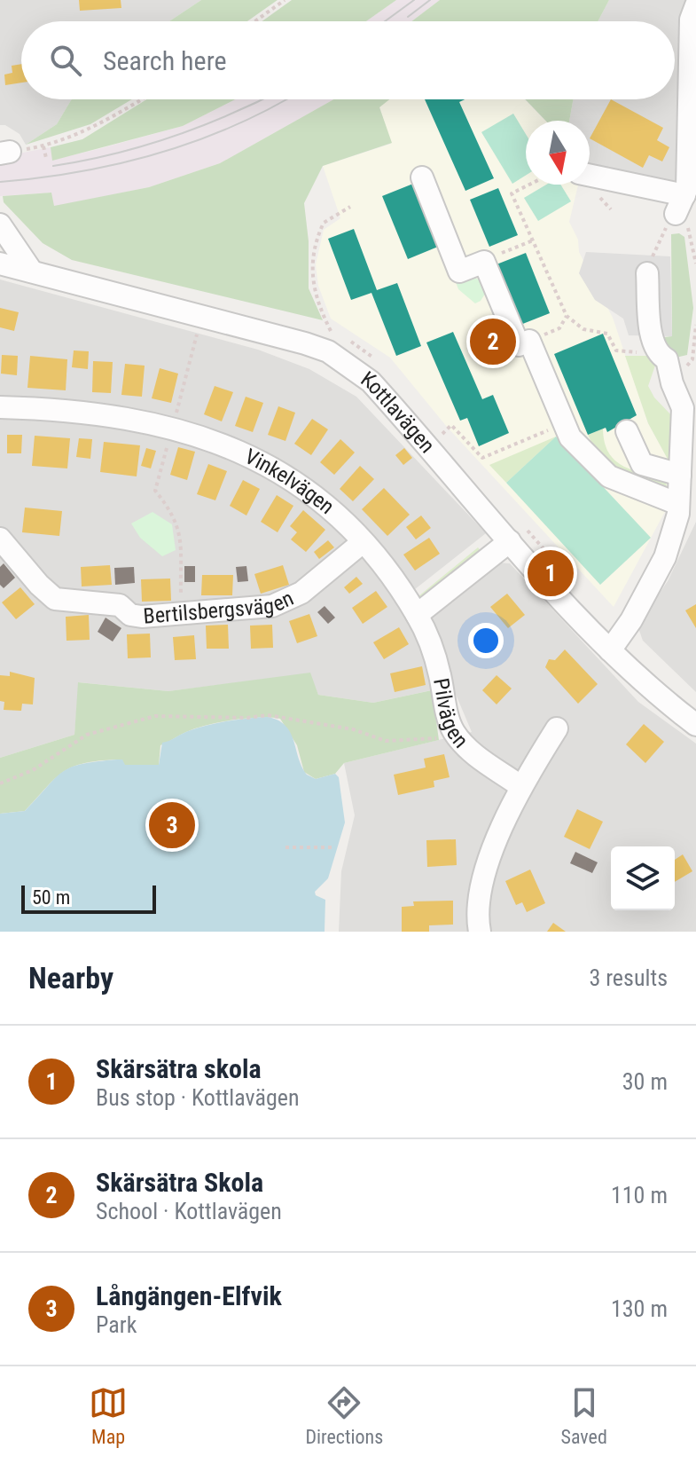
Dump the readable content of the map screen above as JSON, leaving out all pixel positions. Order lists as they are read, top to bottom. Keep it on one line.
{"streets":{"street":["Kottlavägen","Vinkelvägen","Bertilsbergsvägen","Pilvägen"]},"crossings":[["Vinkelvägen","Bertilsbergsvägen"],["Vinkelvägen","Pilvägen"]],"scale_bar":"50 m","north":"bottom","page":{"search":"Search here","pins":["2","1","3"],"scale":"50 m","heading":["Nearby","3 results"],"list":[{"mark":"1","name":"Skärsätra skola","note":"Bus stop · Kottlavägen","value":"30 m"},{"mark":"2","name":"Skärsätra Skola","note":"School · Kottlavägen","value":"110 m"},{"mark":"3","name":"Långängen-Elfvik","note":"Park","value":"130 m"}],"nav":["Map","Directions","Saved"]}}
